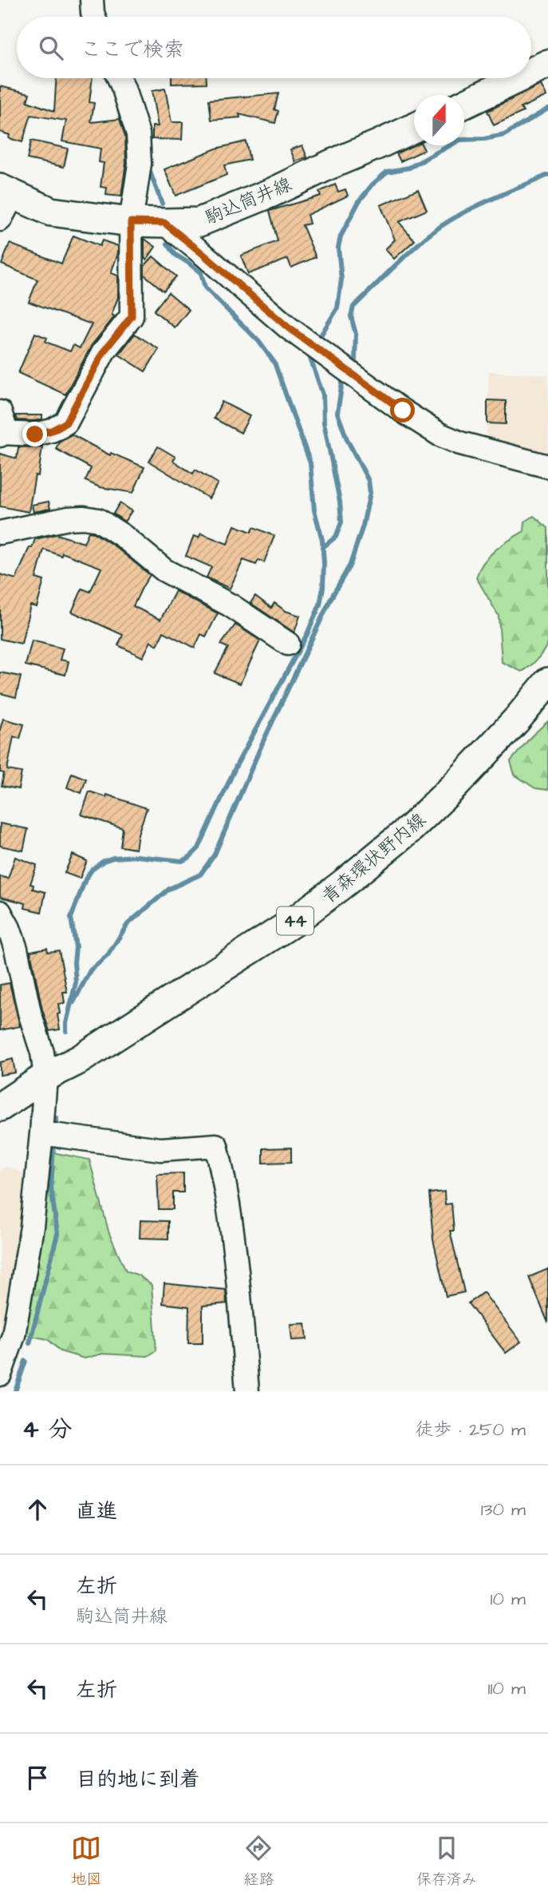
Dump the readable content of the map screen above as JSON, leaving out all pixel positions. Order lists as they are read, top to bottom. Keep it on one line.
{"streets":{"main road":["駒込筒井線","青森環状野内線","44"]},"north":"top","page":{"search":"ここで検索","heading":["4 分","徒歩 · 250 m"],"list":[["直進","130 m"],["左折","駒込筒井線","10 m"],["左折","110 m"],"目的地に到着"],"nav":["地図","経路","保存済み"]}}
